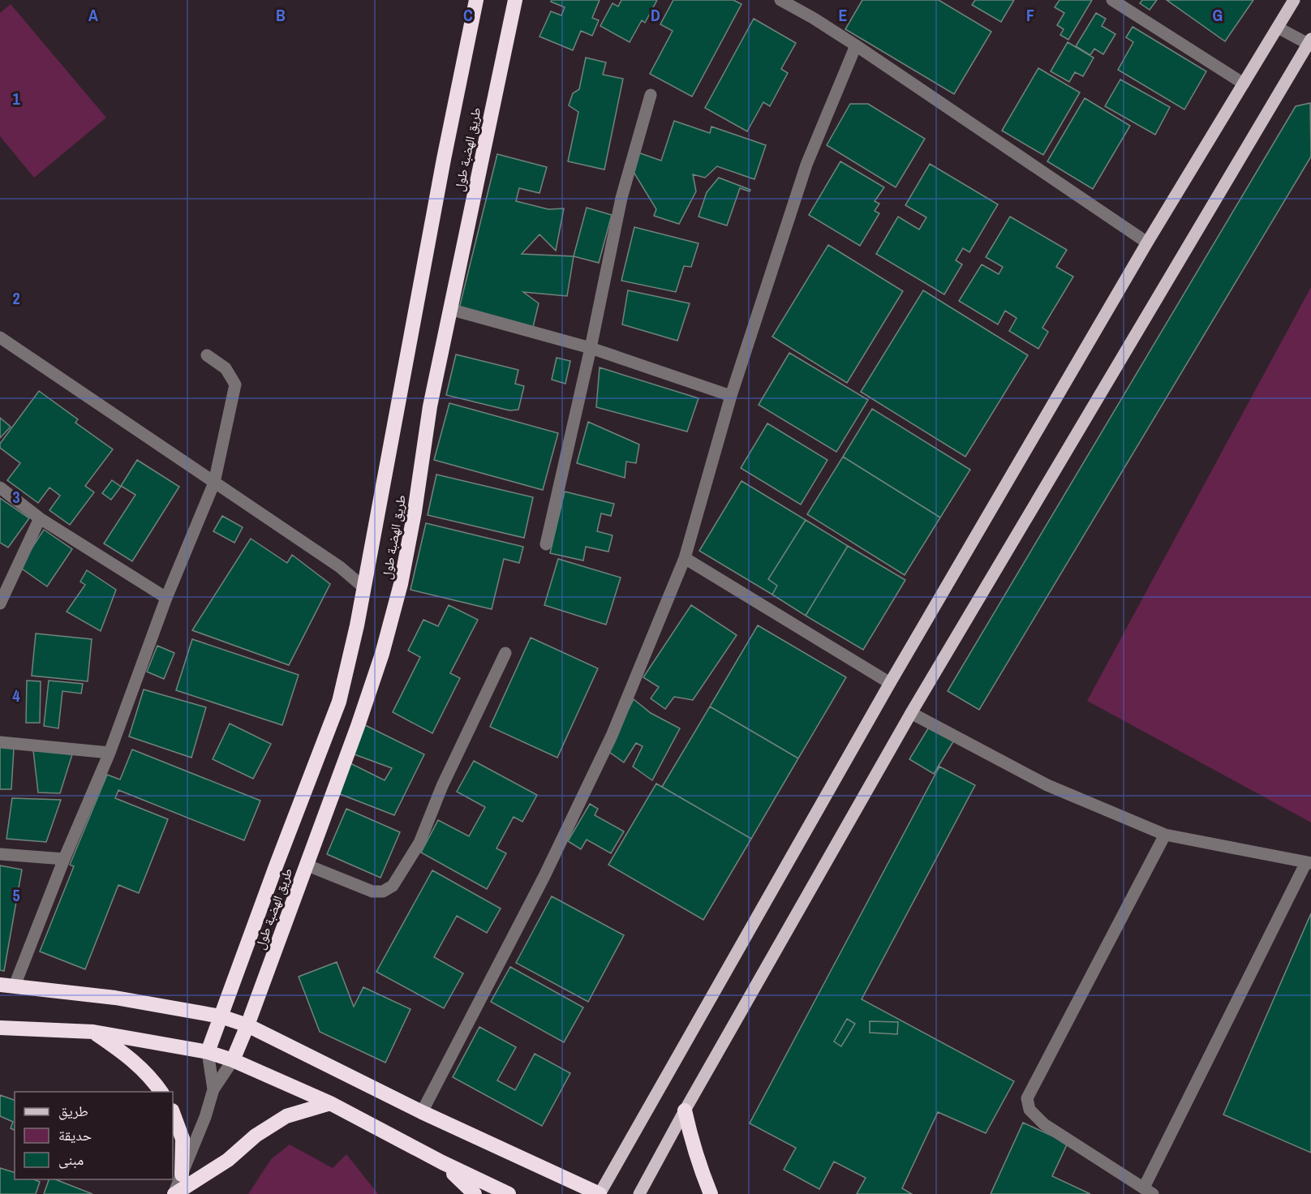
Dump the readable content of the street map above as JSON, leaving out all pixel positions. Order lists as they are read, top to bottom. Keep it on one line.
{"streets":{"highway":["طريق الهضبة طول"]},"legend":["طريق","حديقة","مبنى"],"grid":{"columns":["A","B","C","D","E","F","G"],"rows":["1","2","3","4","5"]}}
